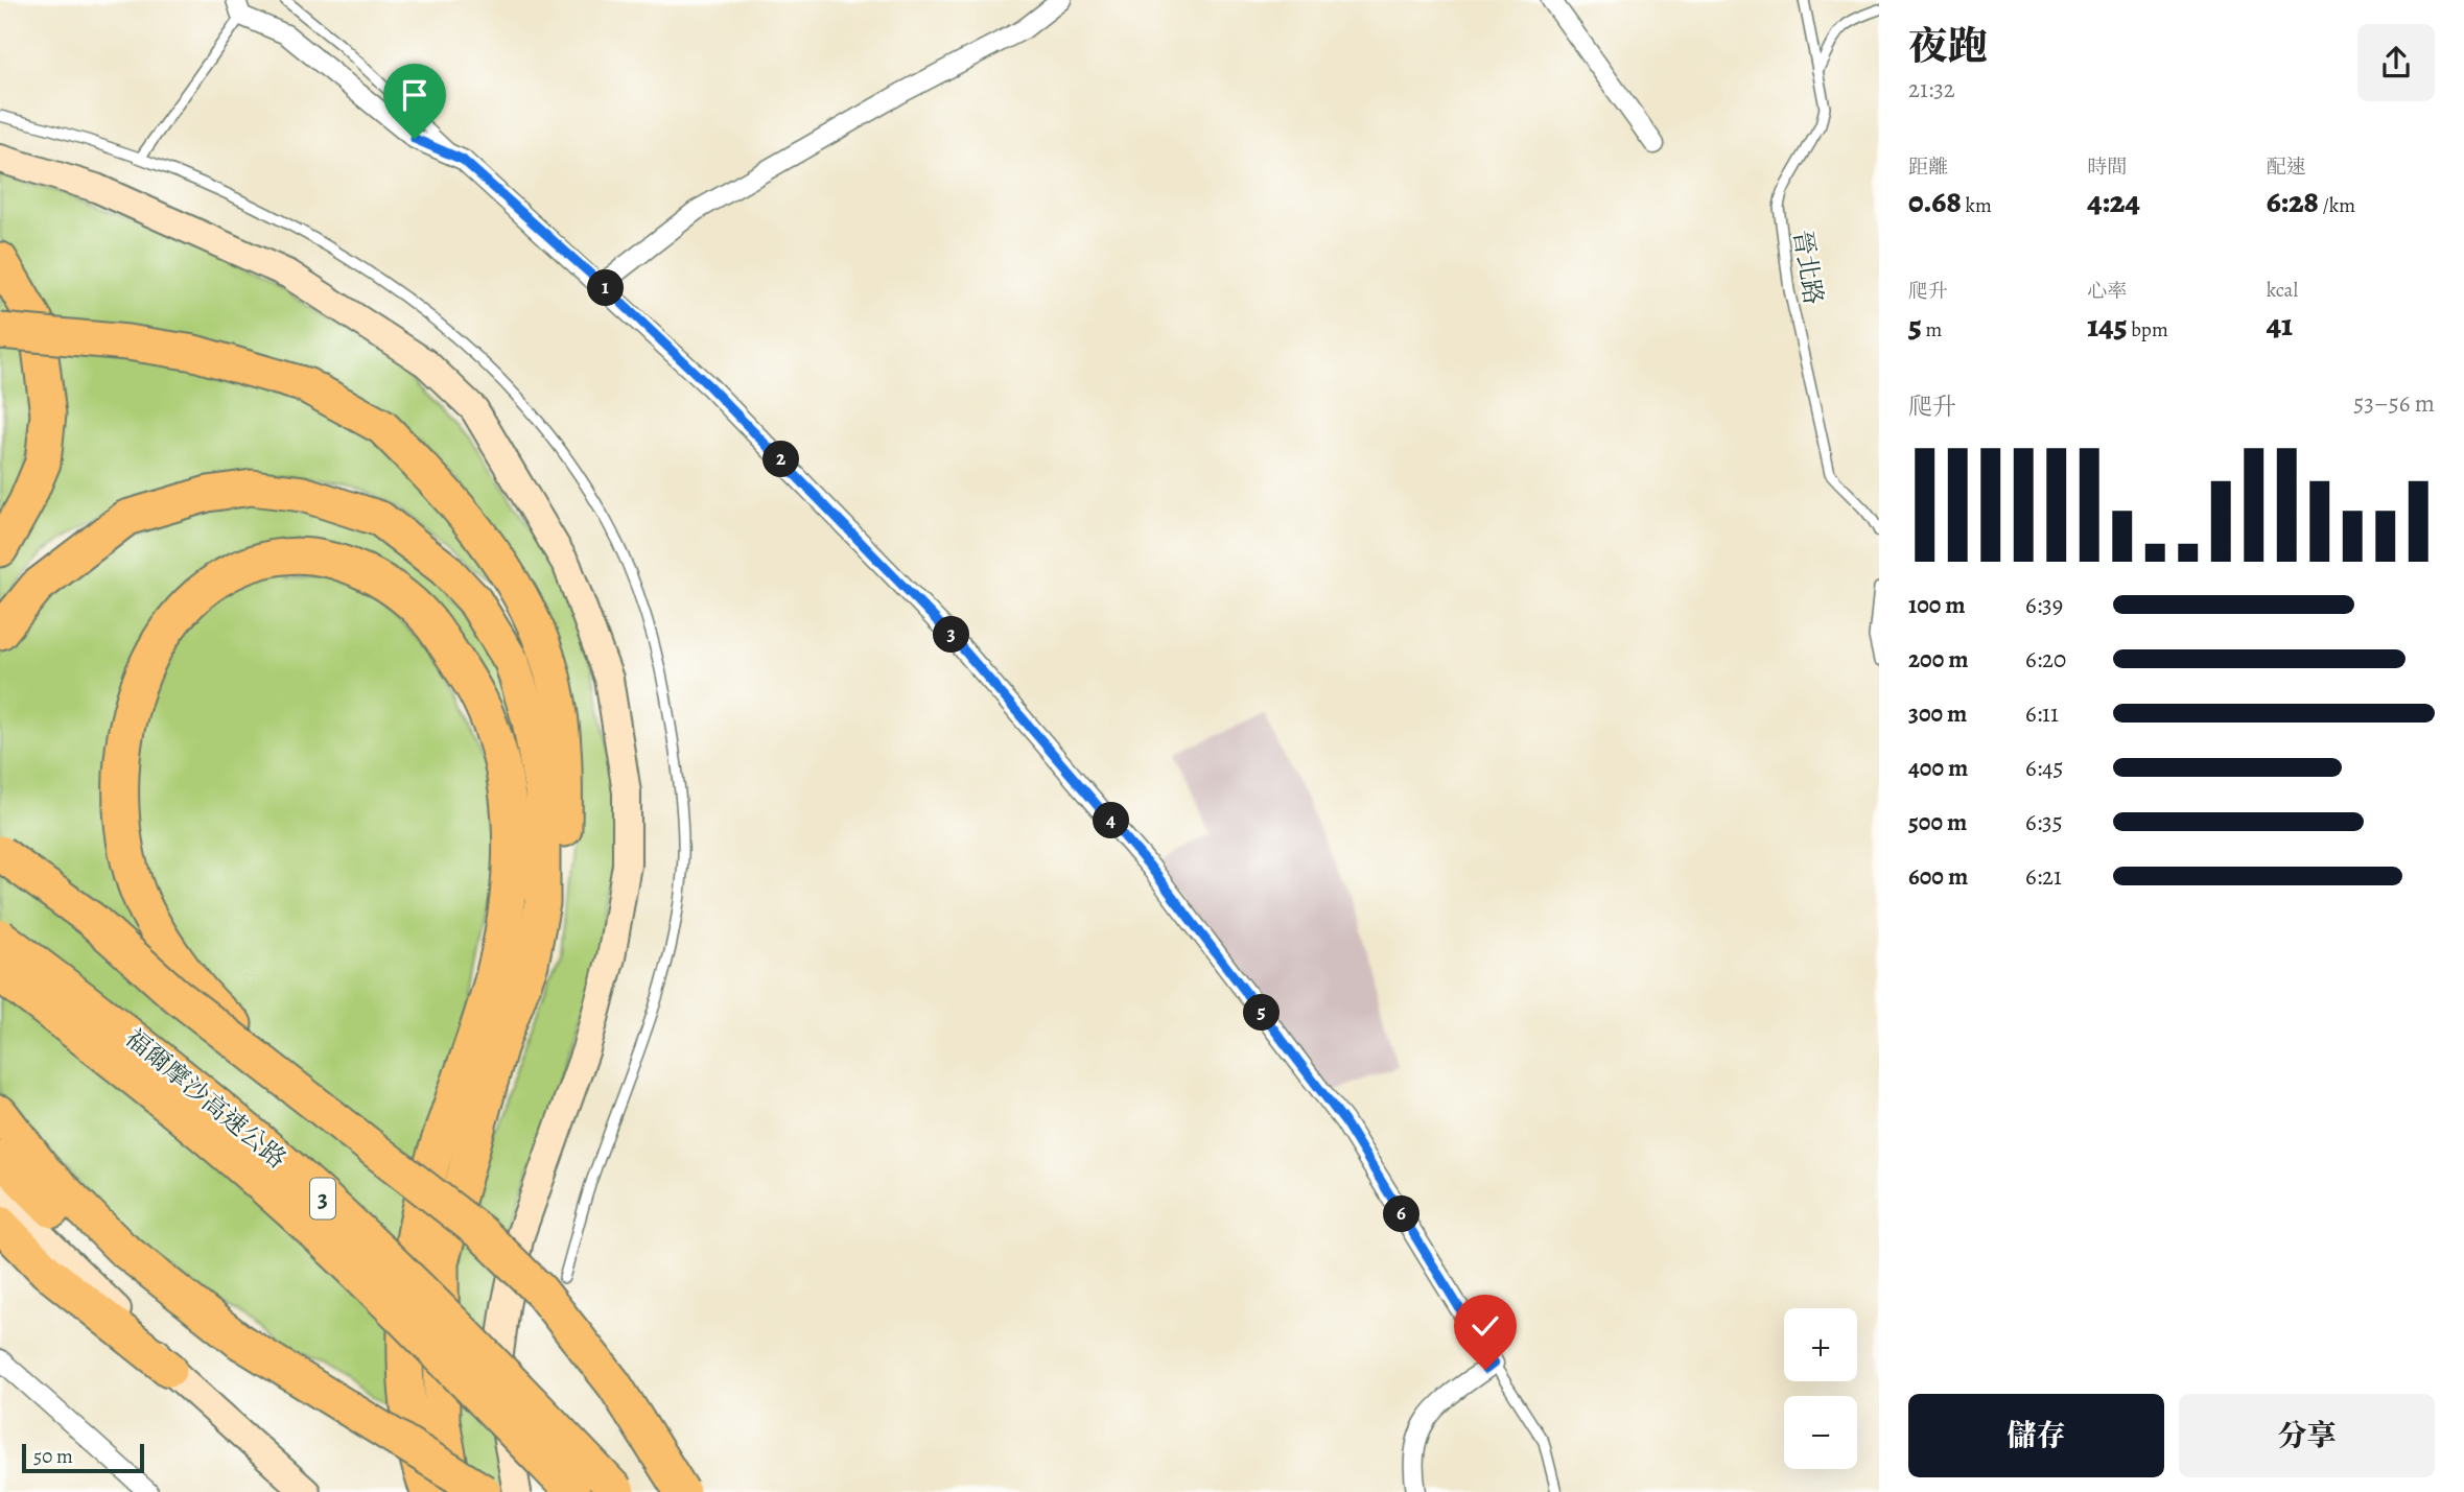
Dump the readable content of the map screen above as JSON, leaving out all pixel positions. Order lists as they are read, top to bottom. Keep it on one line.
{"streets":{"highway":["福爾摩沙高速公路","3"],"lane":["晉北路"]},"scale_bar":"50 m","page":{"heading":["夜跑","21:32"],"stats":[["距離","0.68 km"],["時間","4:24"],["配速","6:28 /km"],["爬升","5 m"],["心率","145 bpm"],["kcal","41"]],"pins":["1","2","3","4","5","6"],"chart":["爬升","53–56 m"],"list":[{"name":"100 m","note":"6:39"},{"name":"200 m","note":"6:20"},{"name":"300 m","note":"6:11"},{"name":"400 m","note":"6:45"},{"name":"500 m","note":"6:35"},{"name":"600 m","note":"6:21"}],"map_buttons":["+","−"],"buttons":["儲存","分享"],"scale":"50 m"}}
